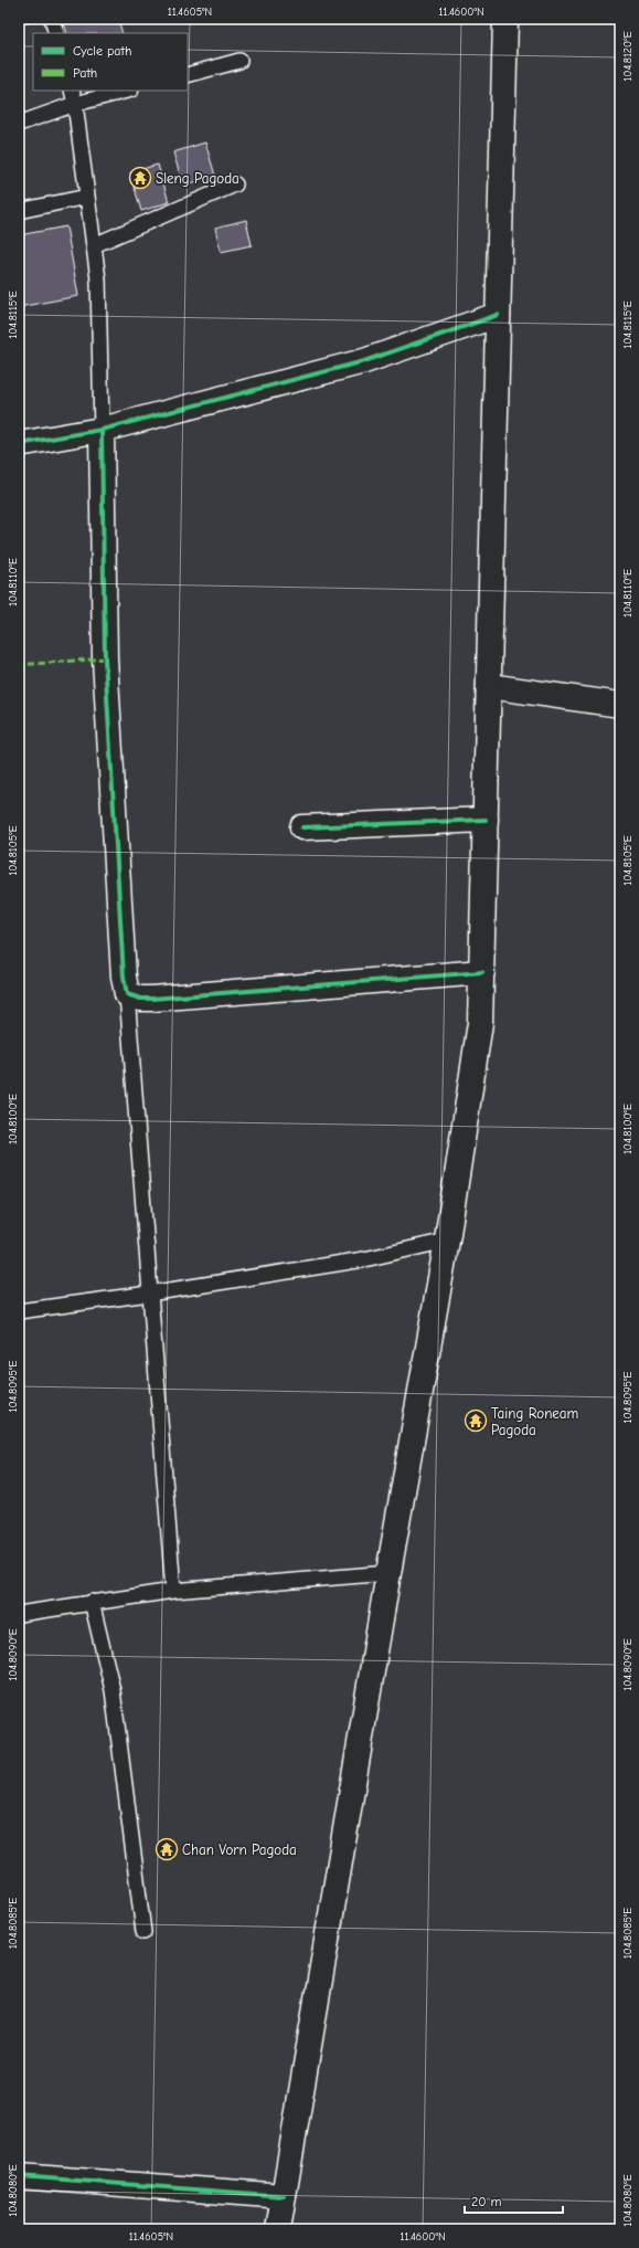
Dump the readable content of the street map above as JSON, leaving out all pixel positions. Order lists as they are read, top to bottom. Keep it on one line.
{"places":{"temple":["Sleng Pagoda","Taing Roneam Pagoda","Chan Vorn Pagoda"]},"legend":["Cycle path","Path"],"scale_bar":"20 m","coordinates":["11.4605°N","11.4600°N","104.8120°E","104.8115°E","104.8110°E","104.8105°E","104.8100°E","104.8095°E","104.8090°E","104.8085°E","104.8080°E"]}
